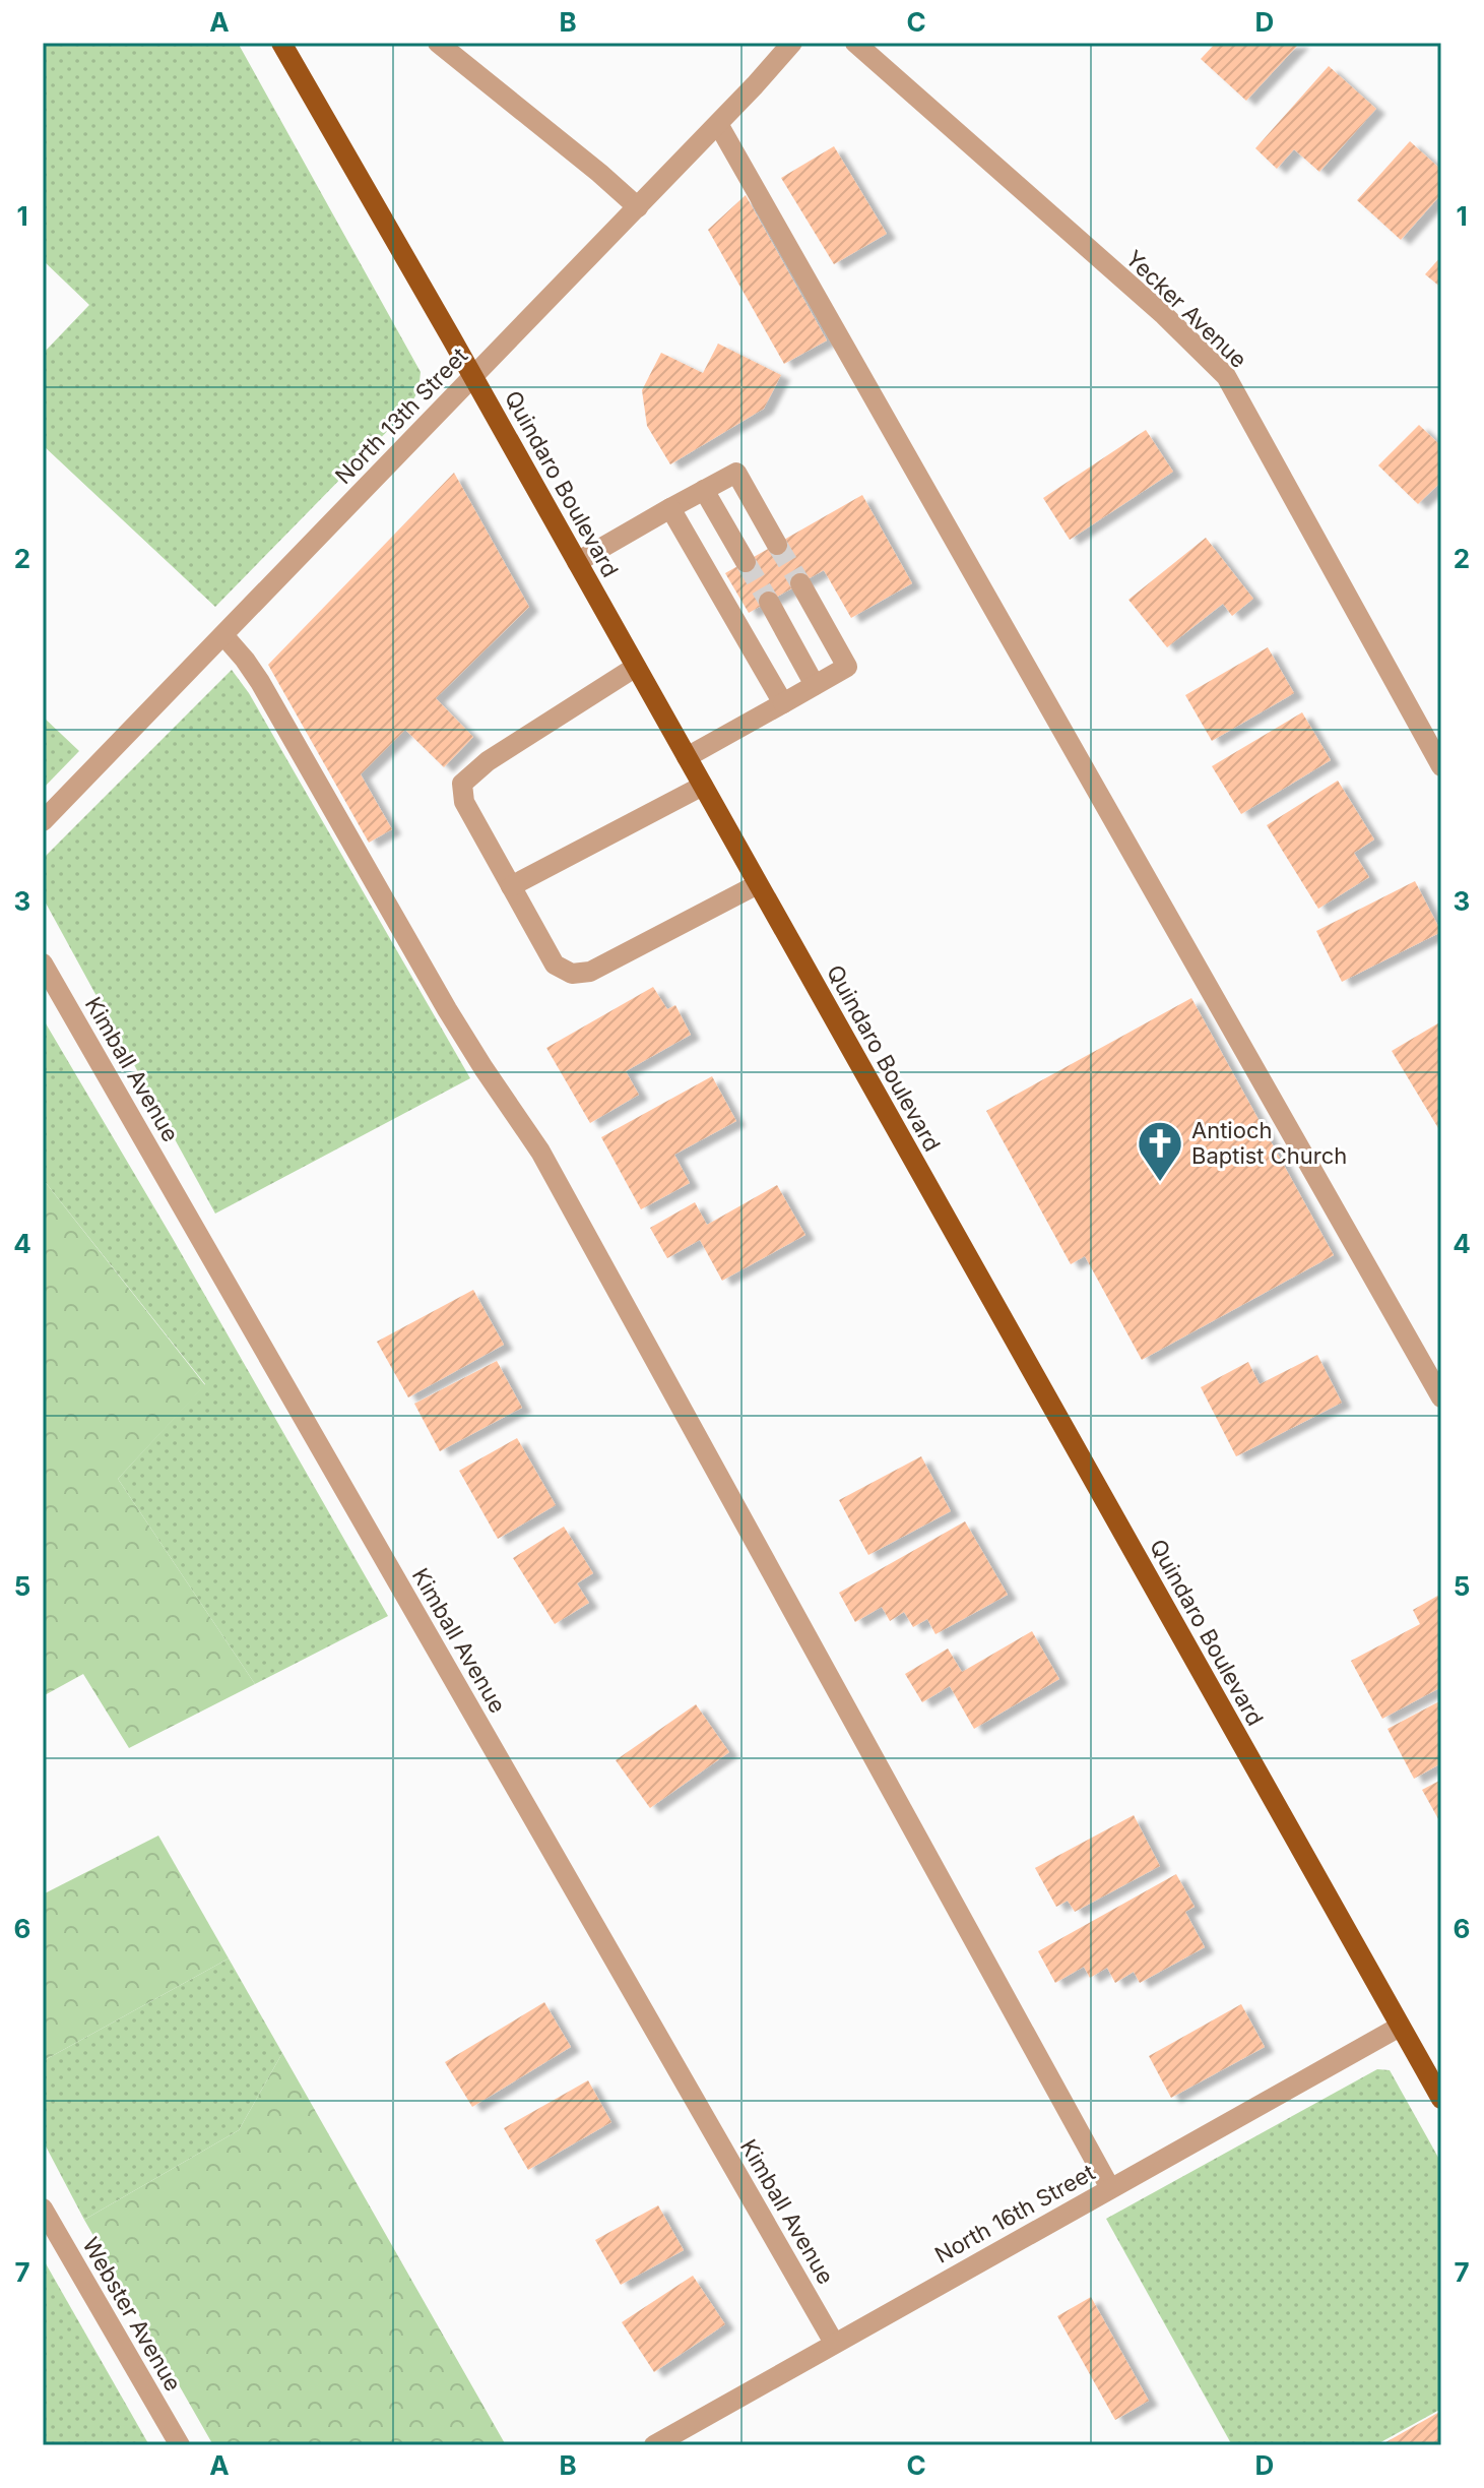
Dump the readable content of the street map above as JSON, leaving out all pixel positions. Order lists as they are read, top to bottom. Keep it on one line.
{"streets":{"main road":["Quindaro Boulevard"],"street":["Yecker Avenue","North 13th Street","Kimball Avenue","North 16th Street","Webster Avenue"]},"crossings":[["North 13th Street","Quindaro Boulevard"],["Quindaro Boulevard","North 16th Street"],["Kimball Avenue","North 16th Street"]],"places":{"church":["Antioch Baptist Church"]},"grid":{"columns":["A","B","C","D"],"rows":["1","2","3","4","5","6","7"]}}
